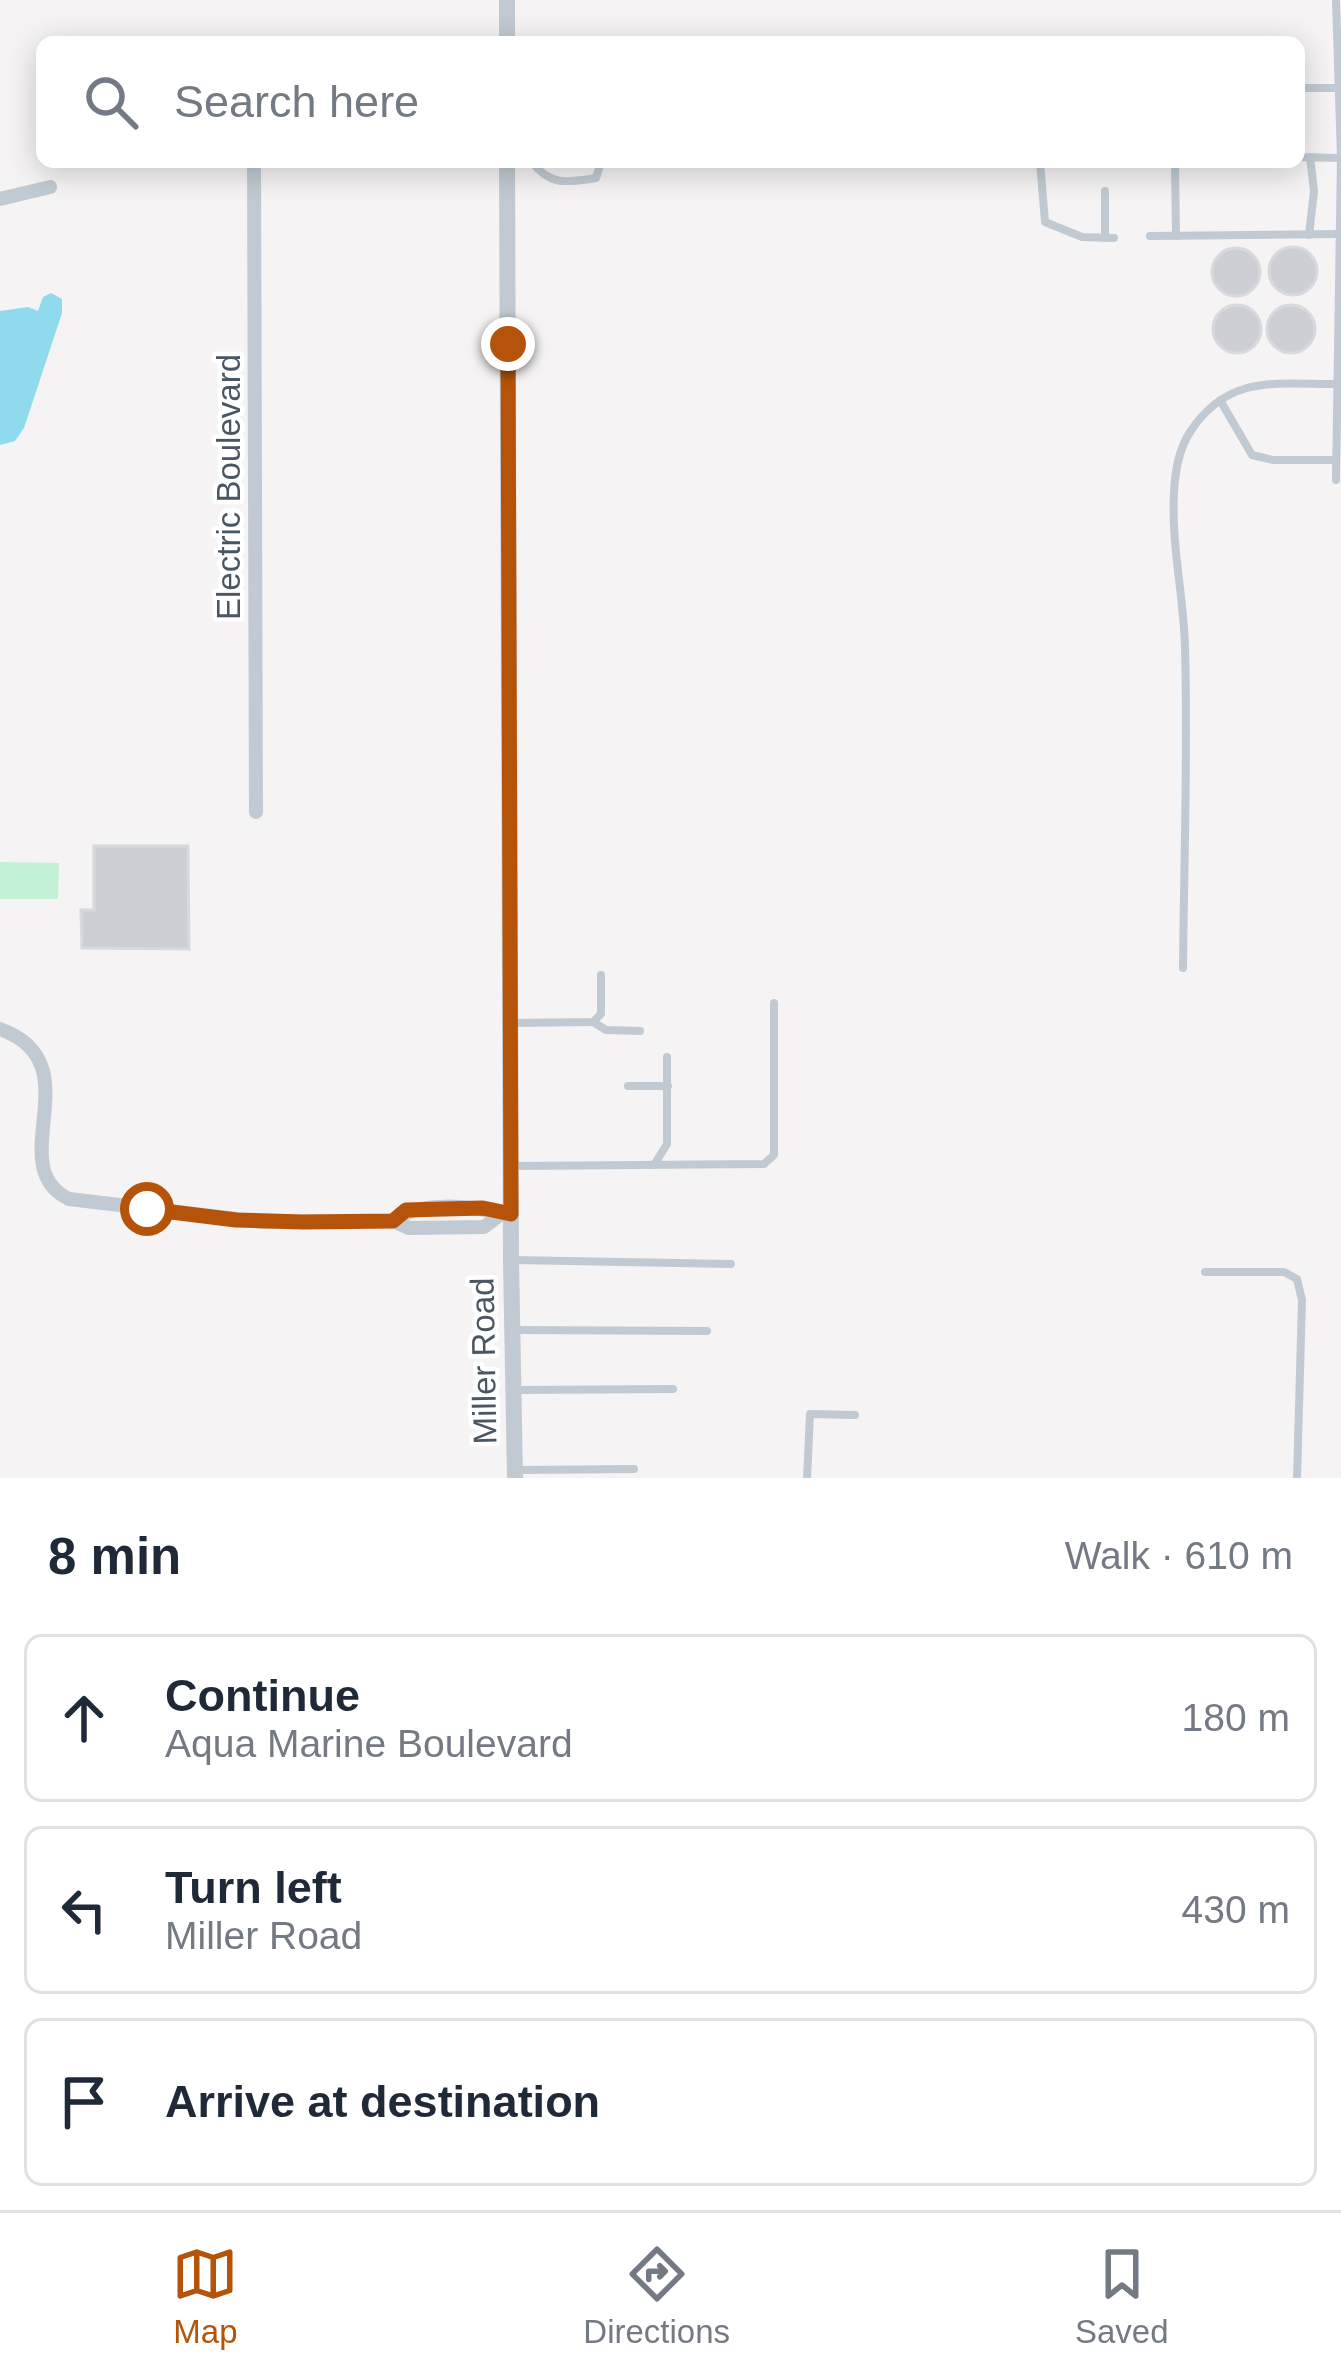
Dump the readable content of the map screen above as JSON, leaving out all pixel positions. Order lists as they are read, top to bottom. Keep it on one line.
{"streets":{"street":["Electric Boulevard","Miller Road"]},"page":{"search":"Search here","heading":["8 min","Walk · 610 m"],"list":[["Continue","Aqua Marine Boulevard","180 m"],["Turn left","Miller Road","430 m"],"Arrive at destination"],"nav":["Map","Directions","Saved"]}}
